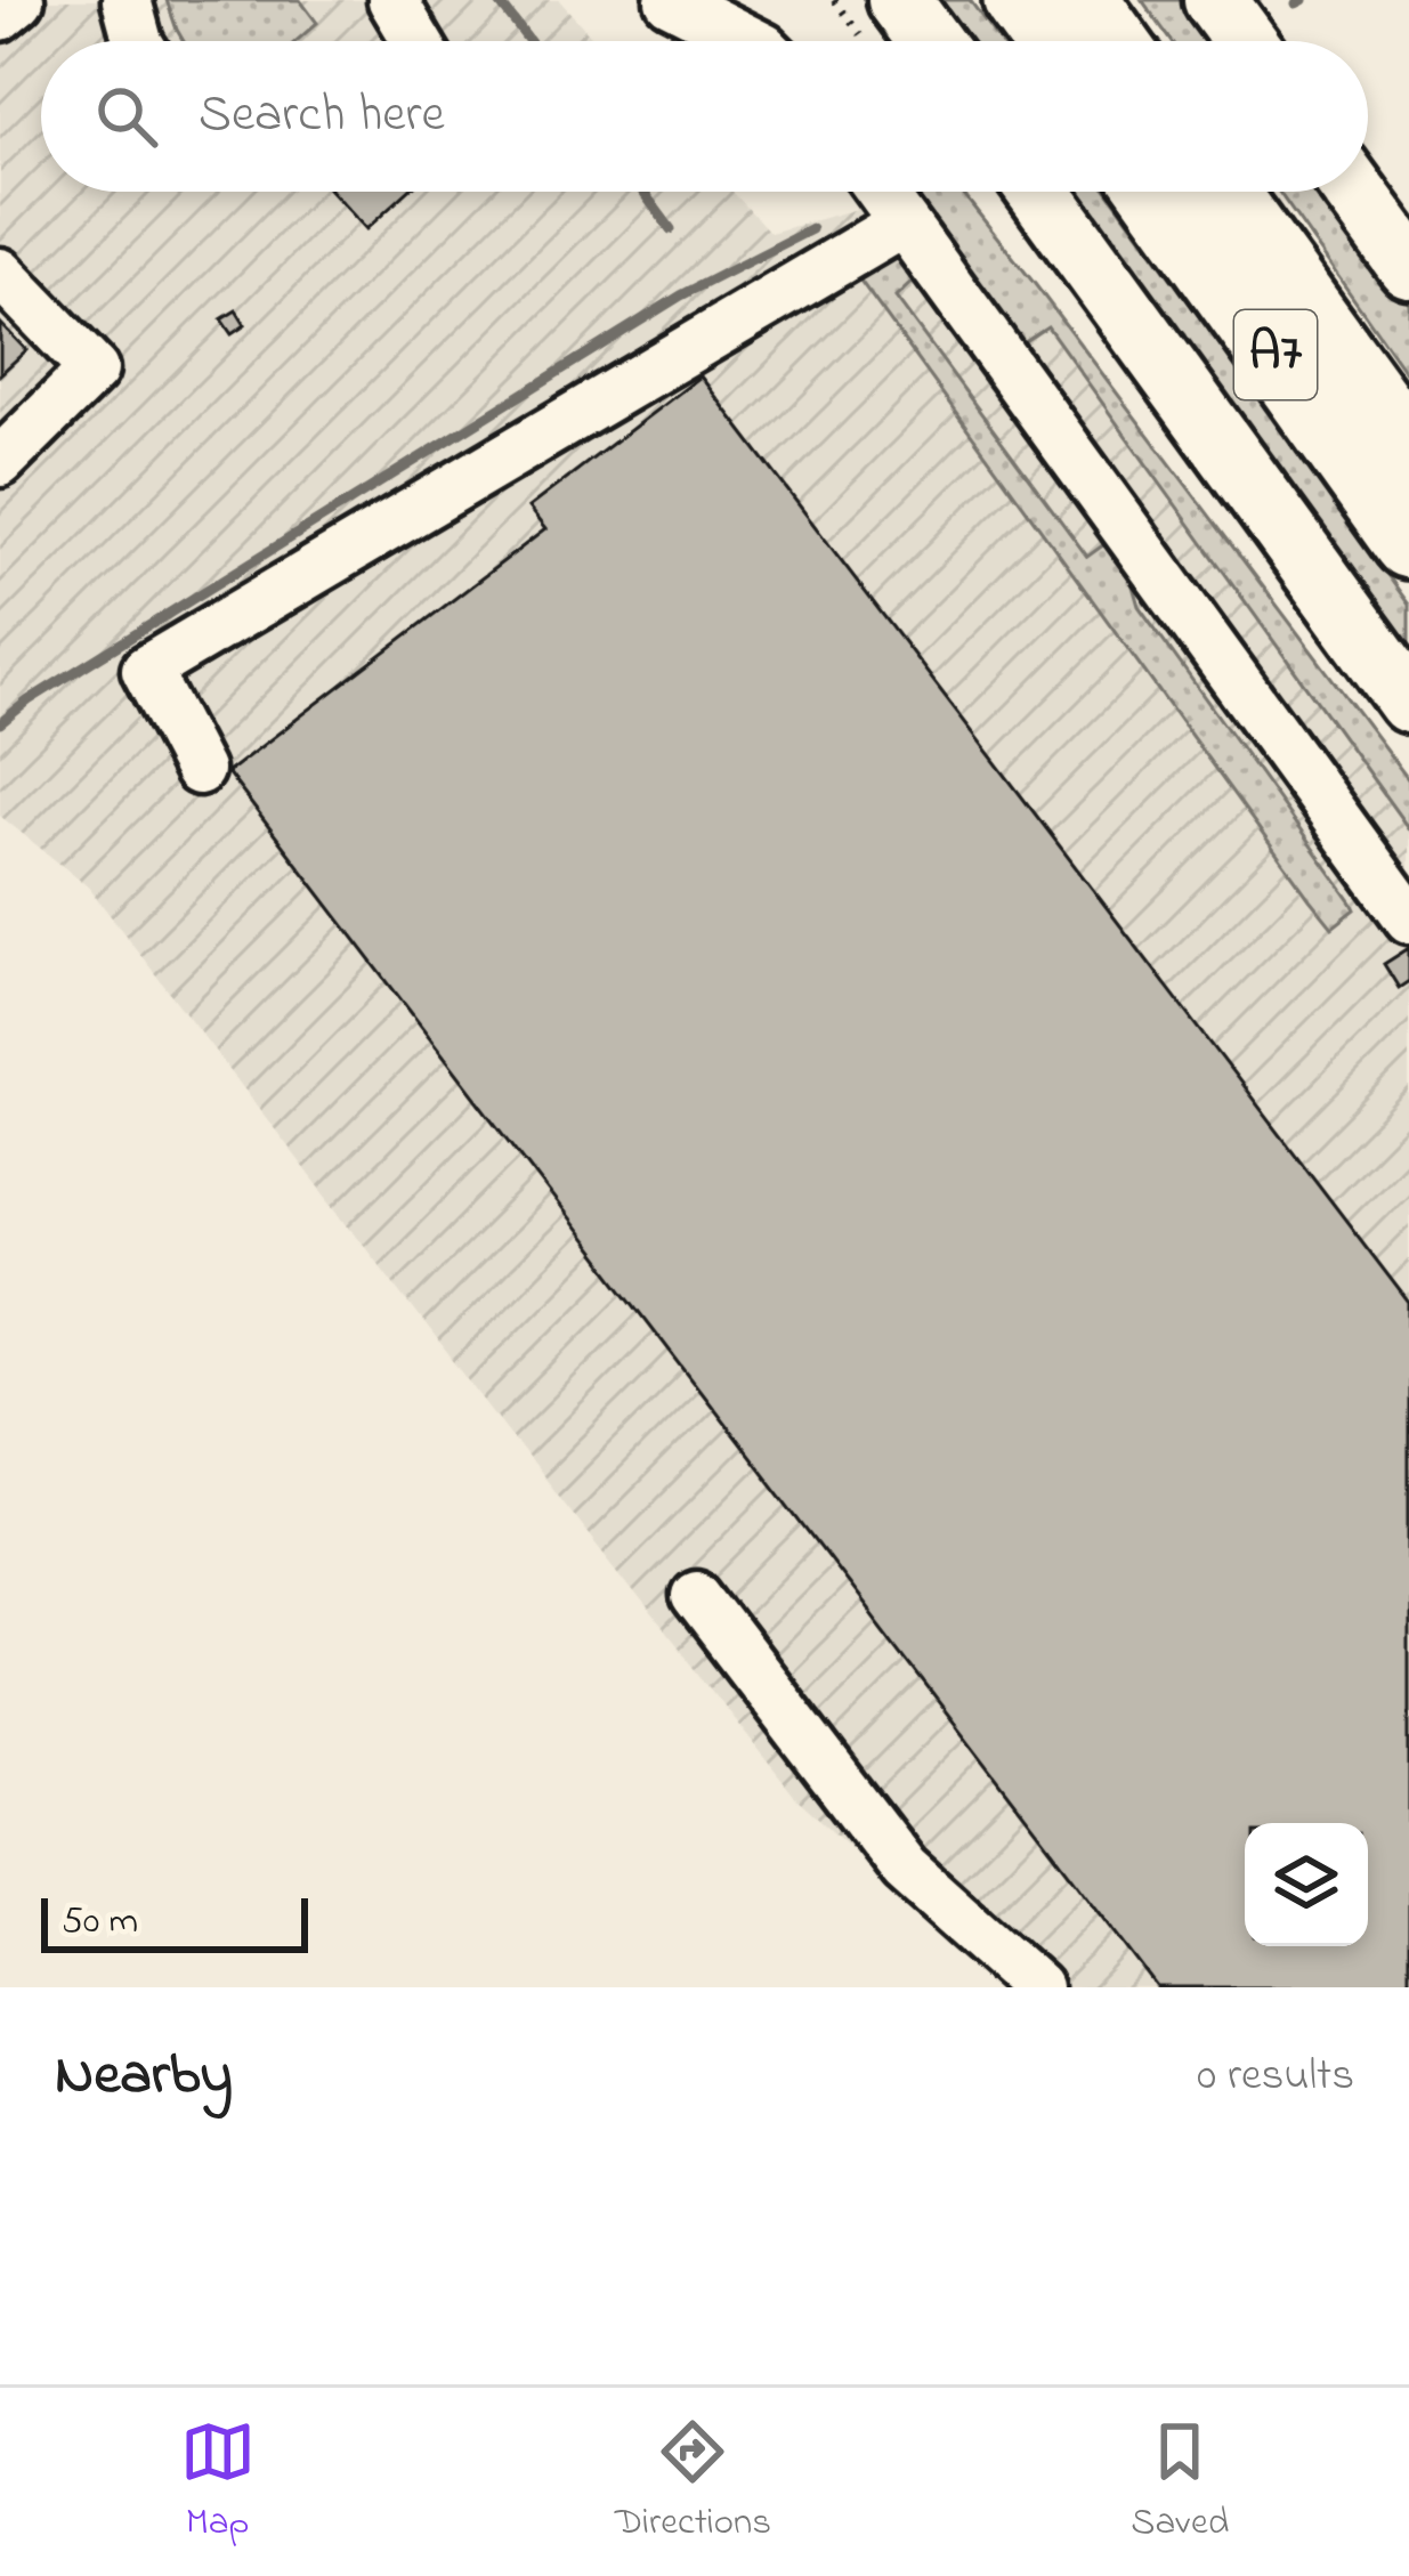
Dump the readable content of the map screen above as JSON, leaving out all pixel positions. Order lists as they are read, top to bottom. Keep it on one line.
{"streets":{"highway":["A7"]},"scale_bar":"50 m","page":{"search":"Search here","scale":"50 m","heading":["Nearby","0 results"],"nav":["Map","Directions","Saved"]}}
